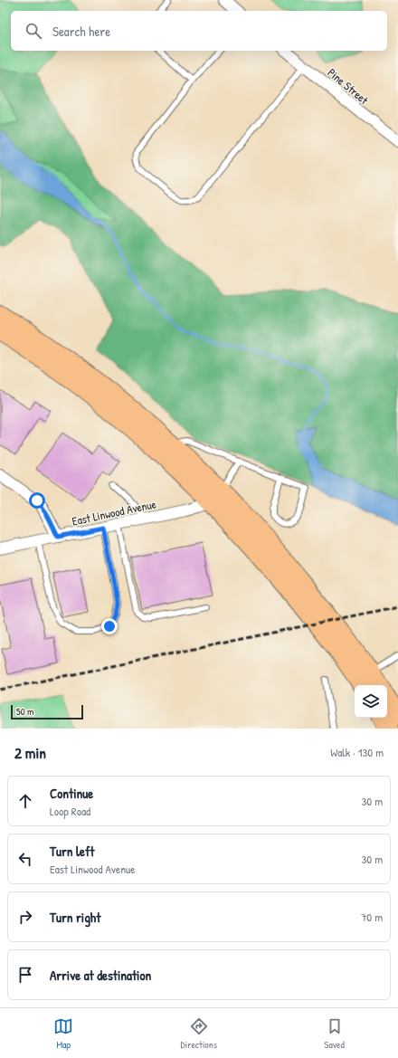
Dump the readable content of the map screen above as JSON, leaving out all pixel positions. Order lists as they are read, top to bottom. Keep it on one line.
{"streets":{"street":["Pine Street","East Linwood Avenue"]},"scale_bar":"50 m","page":{"search":"Search here","scale":"50 m","heading":["2 min","Walk · 130 m"],"list":[["Continue","Loop Road","30 m"],["Turn left","East Linwood Avenue","30 m"],["Turn right","70 m"],"Arrive at destination"],"nav":["Map","Directions","Saved"]}}
